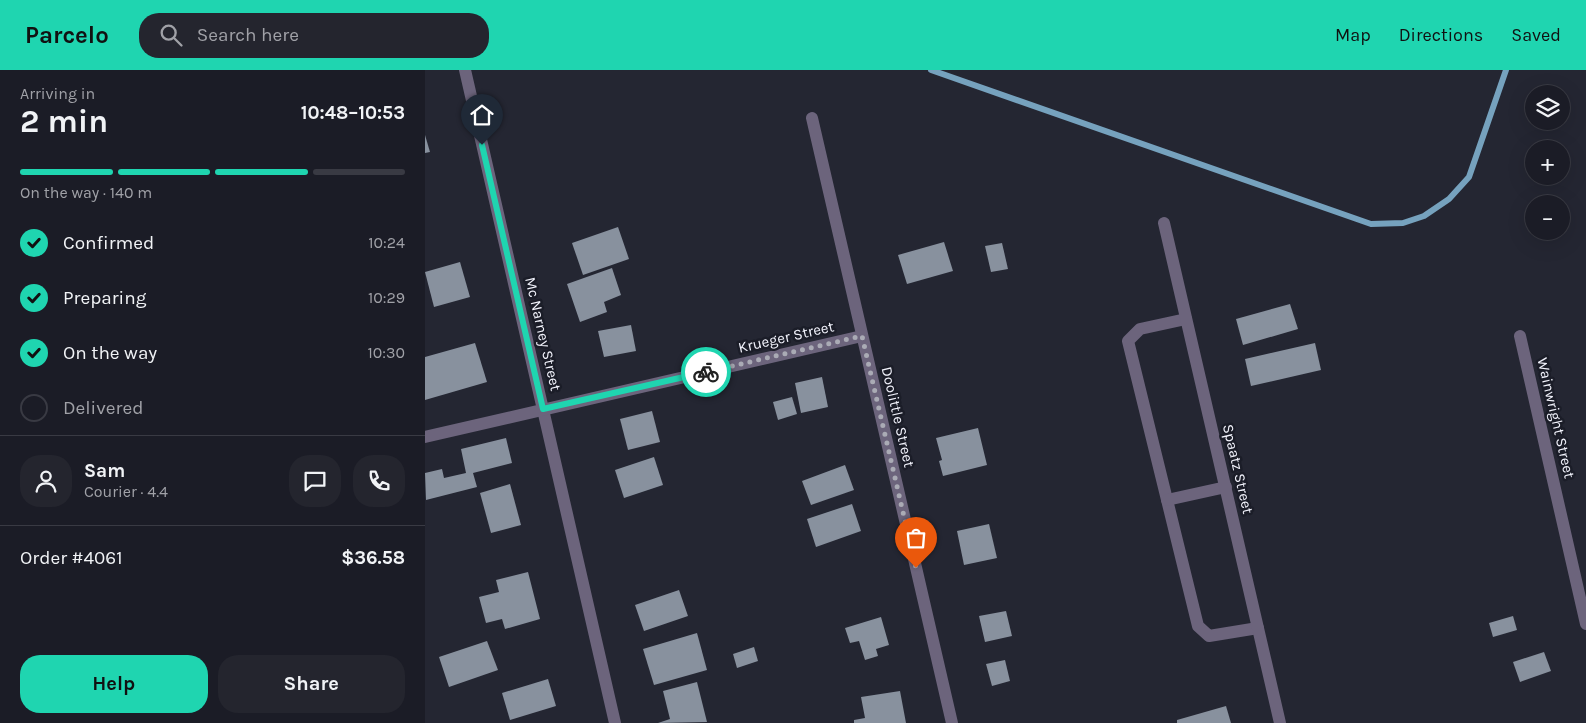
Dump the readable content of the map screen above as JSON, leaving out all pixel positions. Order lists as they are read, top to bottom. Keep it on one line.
{"streets":{"street":["Mc Narney Street","Krueger Street","Doolittle Street","Wainwright Street","Spaatz Street"]},"crossings":[["Mc Narney Street","Krueger Street"],["Krueger Street","Doolittle Street"]],"page":{"header":"Parcelo","search":"Search here","nav":["Map","Directions","Saved"],"heading":["2 min","Arriving in","10:48–10:53"],"panel":["Sam","Courier · 4.4","Order #4061","$36.58"],"map_buttons":["+","−"],"bar":"On the way · 140 m","list":[["Confirmed","10:24"],["Preparing","10:29"],["On the way","10:30"],"Delivered"],"buttons":["Help","Share"]}}
